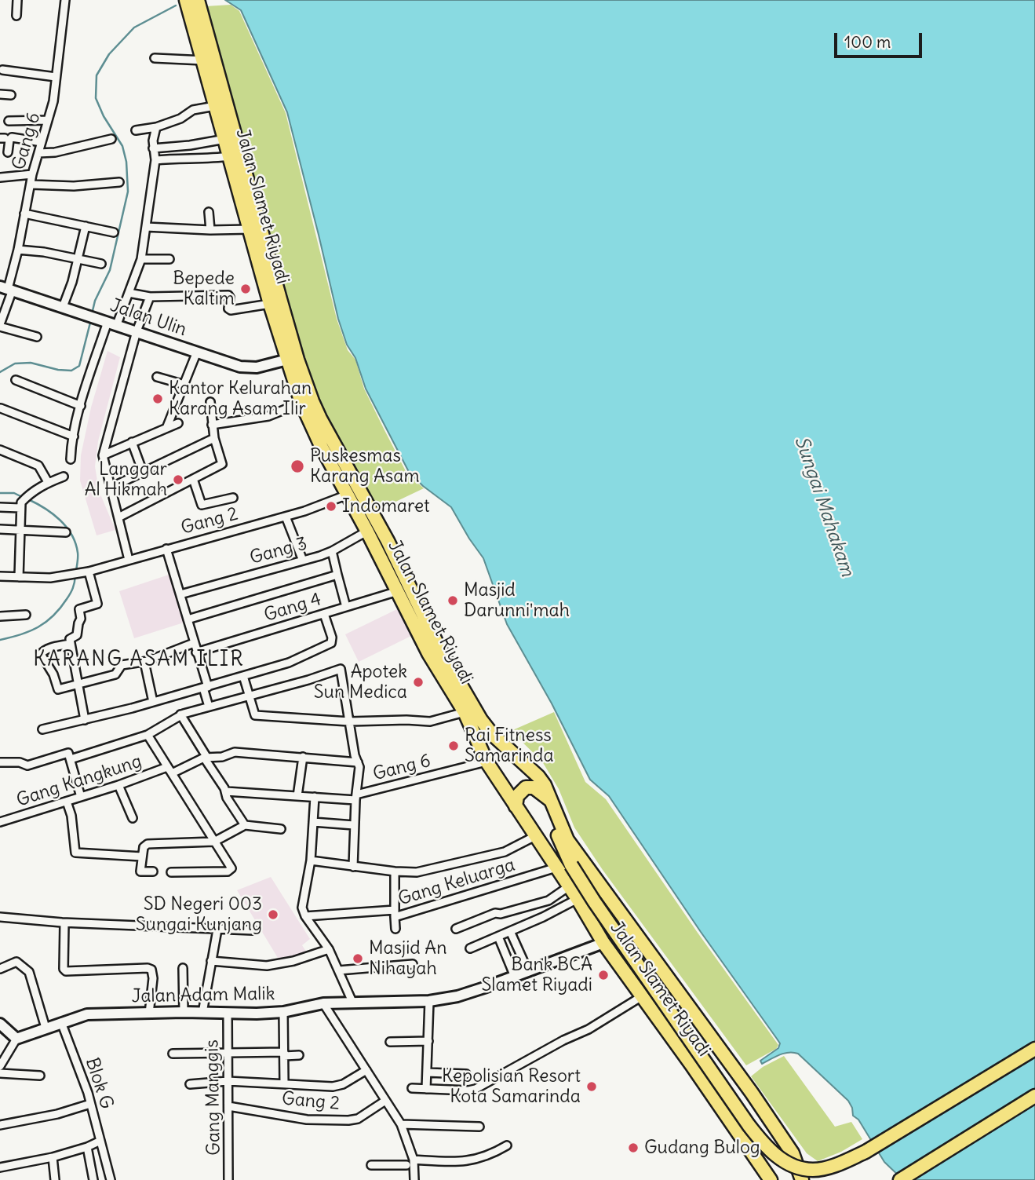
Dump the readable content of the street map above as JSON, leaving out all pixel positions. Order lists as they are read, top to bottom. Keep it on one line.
{"streets":{"highway":["Jalan Slamet Riyadi"],"street":["Gang 6","Jalan Ulin","Gang 2","Gang 3","Gang 4","Gang Kangkung","Gang Keluarga","Jalan Adam Malik","Blok G","Gang Manggis"]},"crossings":[["Gang 6","Jalan Slamet Riyadi"],["Gang 6","Jalan Ulin"],["Jalan Slamet Riyadi","Jalan Ulin"],["Jalan Slamet Riyadi","Gang 2"],["Jalan Slamet Riyadi","Gang 3"],["Jalan Slamet Riyadi","Gang 4"],["Jalan Slamet Riyadi","Gang Keluarga"],["Jalan Slamet Riyadi","Jalan Adam Malik"],["Gang 2","Gang Manggis"],["Jalan Adam Malik","Blok G"],["Jalan Adam Malik","Gang Manggis"]],"districts":["KARANG ASAM ILIR"],"water":["Sungai Mahakam"],"places":["Bepede Kaltim","Kantor Kelurahan Karang Asam Ilir","Puskesmas Karang Asam","Langgar Al Hikmah","Indomaret","Masjid Darunni'mah","Apotek Sun Medica","Rai Fitness Samarinda","SD Negeri 003 Sungai Kunjang","Masjid An Nihayah","Bank BCA Slamet Riyadi","Kepolisian Resort Kota Samarinda","Gudang Bulog"],"scale_bar":"100 m"}
